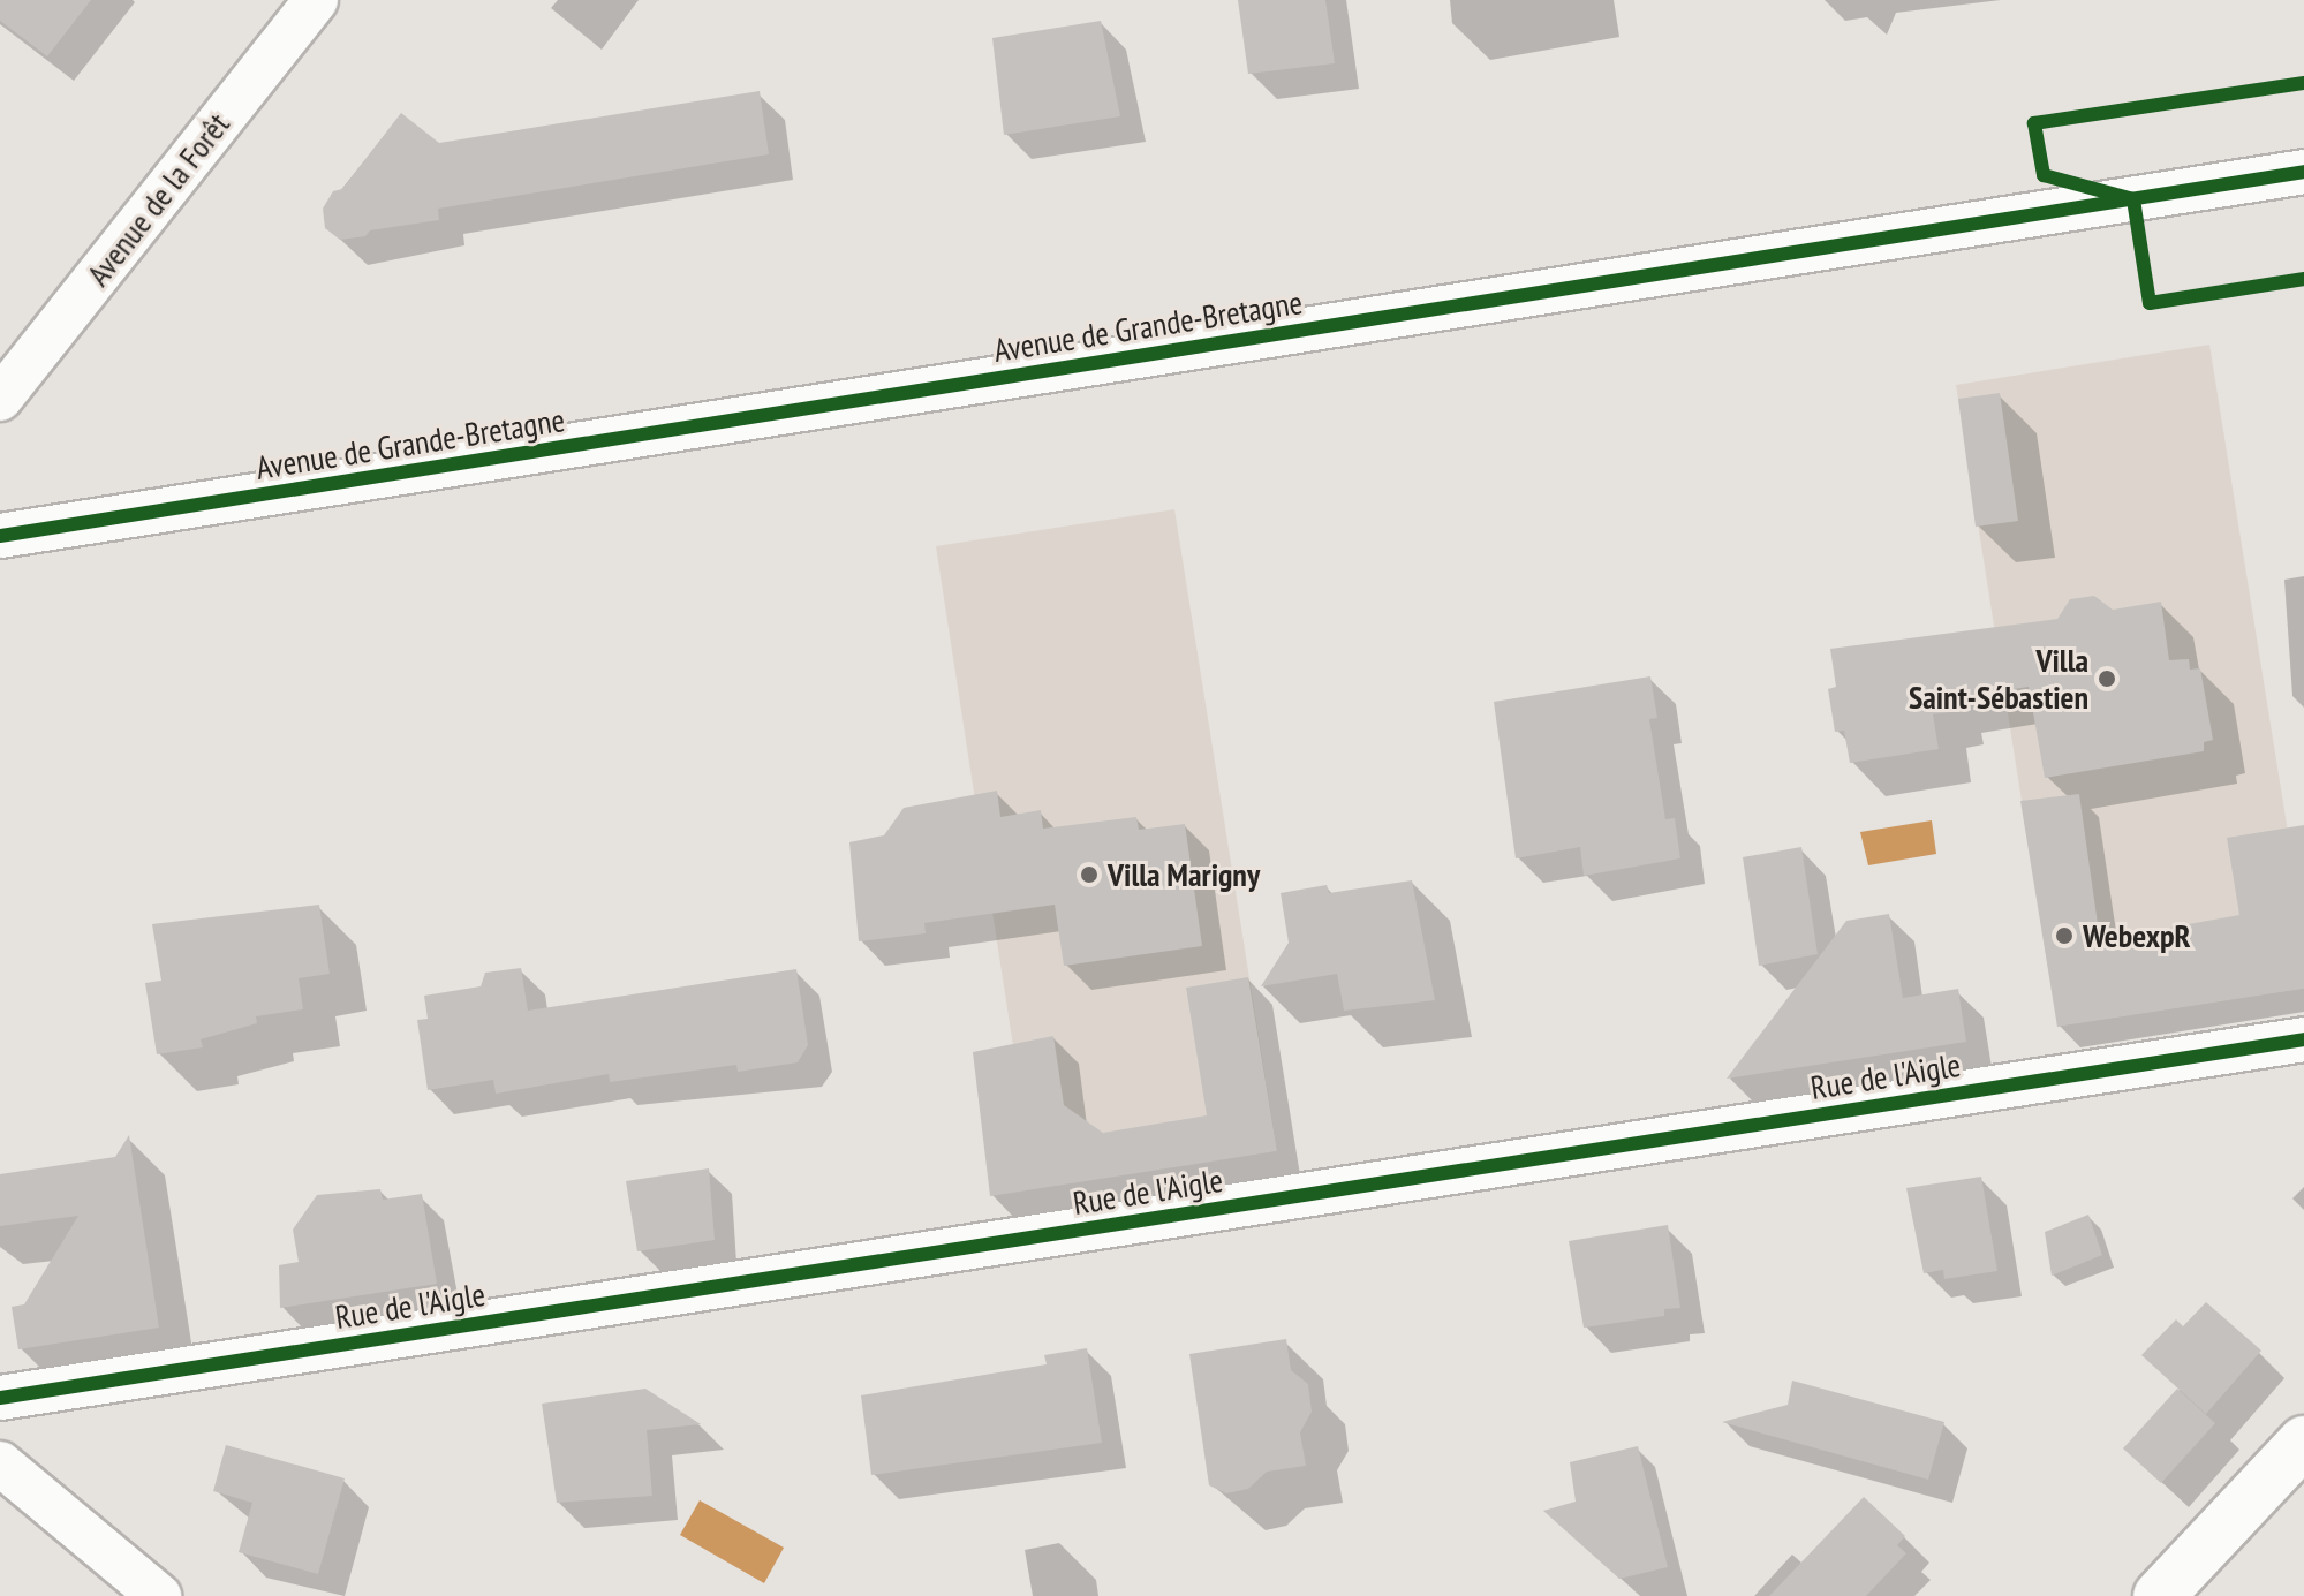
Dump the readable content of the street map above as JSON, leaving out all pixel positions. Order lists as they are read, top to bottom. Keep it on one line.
{"streets":{"street":["Avenue de la Forêt","Avenue de Grande-Bretagne","Rue de l'Aigle"]},"places":["Villa Saint-Sébastien","Villa Marigny","WebexpR"]}
